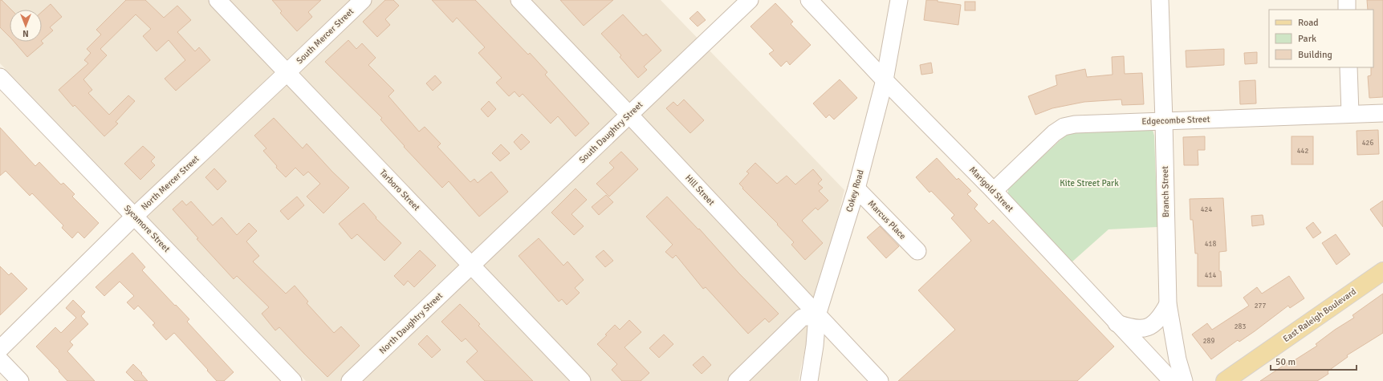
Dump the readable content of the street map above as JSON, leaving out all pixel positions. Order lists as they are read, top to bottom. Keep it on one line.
{"streets":{"main road":["East Raleigh Boulevard"],"street":["South Mercer Street","Edgecombe Street","South Daughtry Street","North Mercer Street","Marigold Street","Tarboro Street","Hill Street","Cokey Road","Branch Street","Marcus Place","Sycamore Street","North Daughtry Street"]},"crossings":[["South Mercer Street","North Mercer Street"],["South Mercer Street","Tarboro Street"],["Edgecombe Street","Marigold Street"],["Edgecombe Street","Branch Street"],["South Daughtry Street","Tarboro Street"],["South Daughtry Street","Hill Street"],["South Daughtry Street","North Daughtry Street"],["North Mercer Street","Tarboro Street"],["North Mercer Street","Sycamore Street"],["Marigold Street","Cokey Road"],["Tarboro Street","North Daughtry Street"],["Hill Street","Cokey Road"],["Cokey Road","Marcus Place"]],"parks":["Kite Street Park"],"house_numbers":["426","442","424","418","414","277","283","289"],"legend":["Road","Park","Building"],"scale_bar":"50 m","north":"bottom"}
